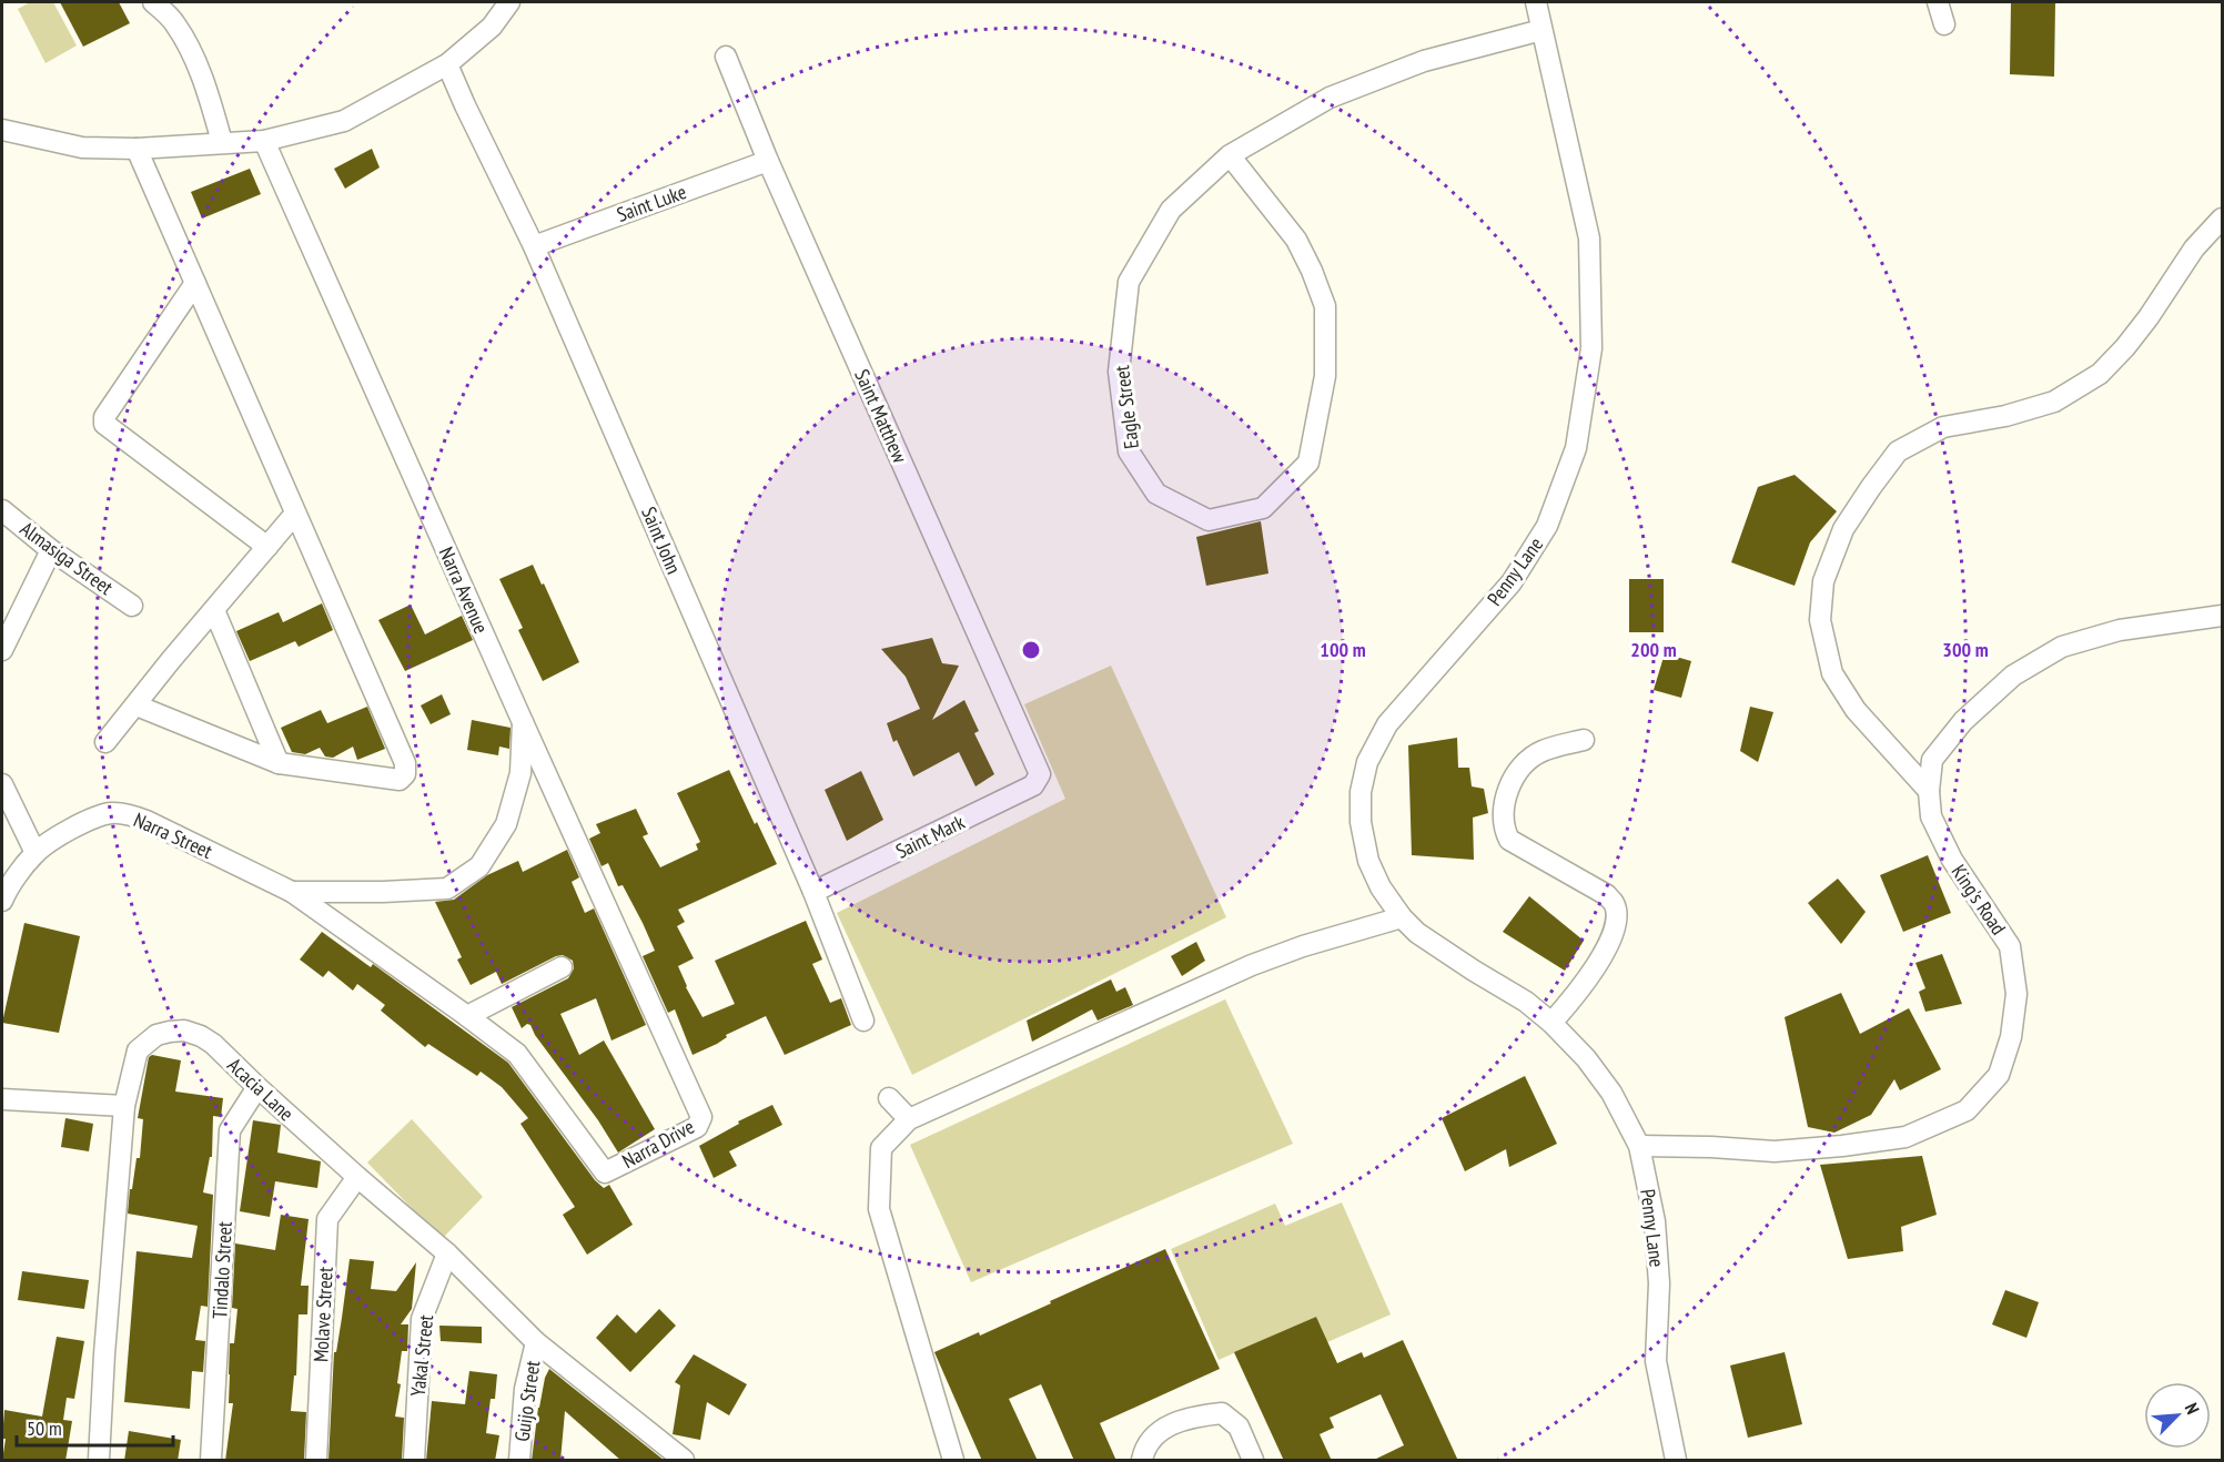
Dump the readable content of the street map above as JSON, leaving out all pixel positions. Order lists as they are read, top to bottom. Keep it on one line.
{"streets":{"street":["Saint Luke","Eagle Street","Saint Matthew","Saint John","Almasiga Street","Penny Lane","Narra Avenue","Narra Street","Saint Mark","King's Road","Acacia Lane","Narra Drive","Tindalo Street","Molave Street","Yakal Street","Guijo Street"]},"crossings":[["Saint Luke","Saint Matthew"],["Saint Luke","Saint John"],["Eagle Street","Penny Lane"],["Saint Matthew","Saint Mark"],["Saint John","Saint Mark"],["Penny Lane","King's Road"],["Narra Avenue","Narra Street"],["Narra Avenue","Narra Drive"],["Narra Street","Narra Drive"],["Acacia Lane","Tindalo Street"],["Acacia Lane","Molave Street"],["Acacia Lane","Yakal Street"],["Acacia Lane","Guijo Street"]],"scale_bar":"50 m","north":"top right","rings":["100 m","200 m","300 m"]}
